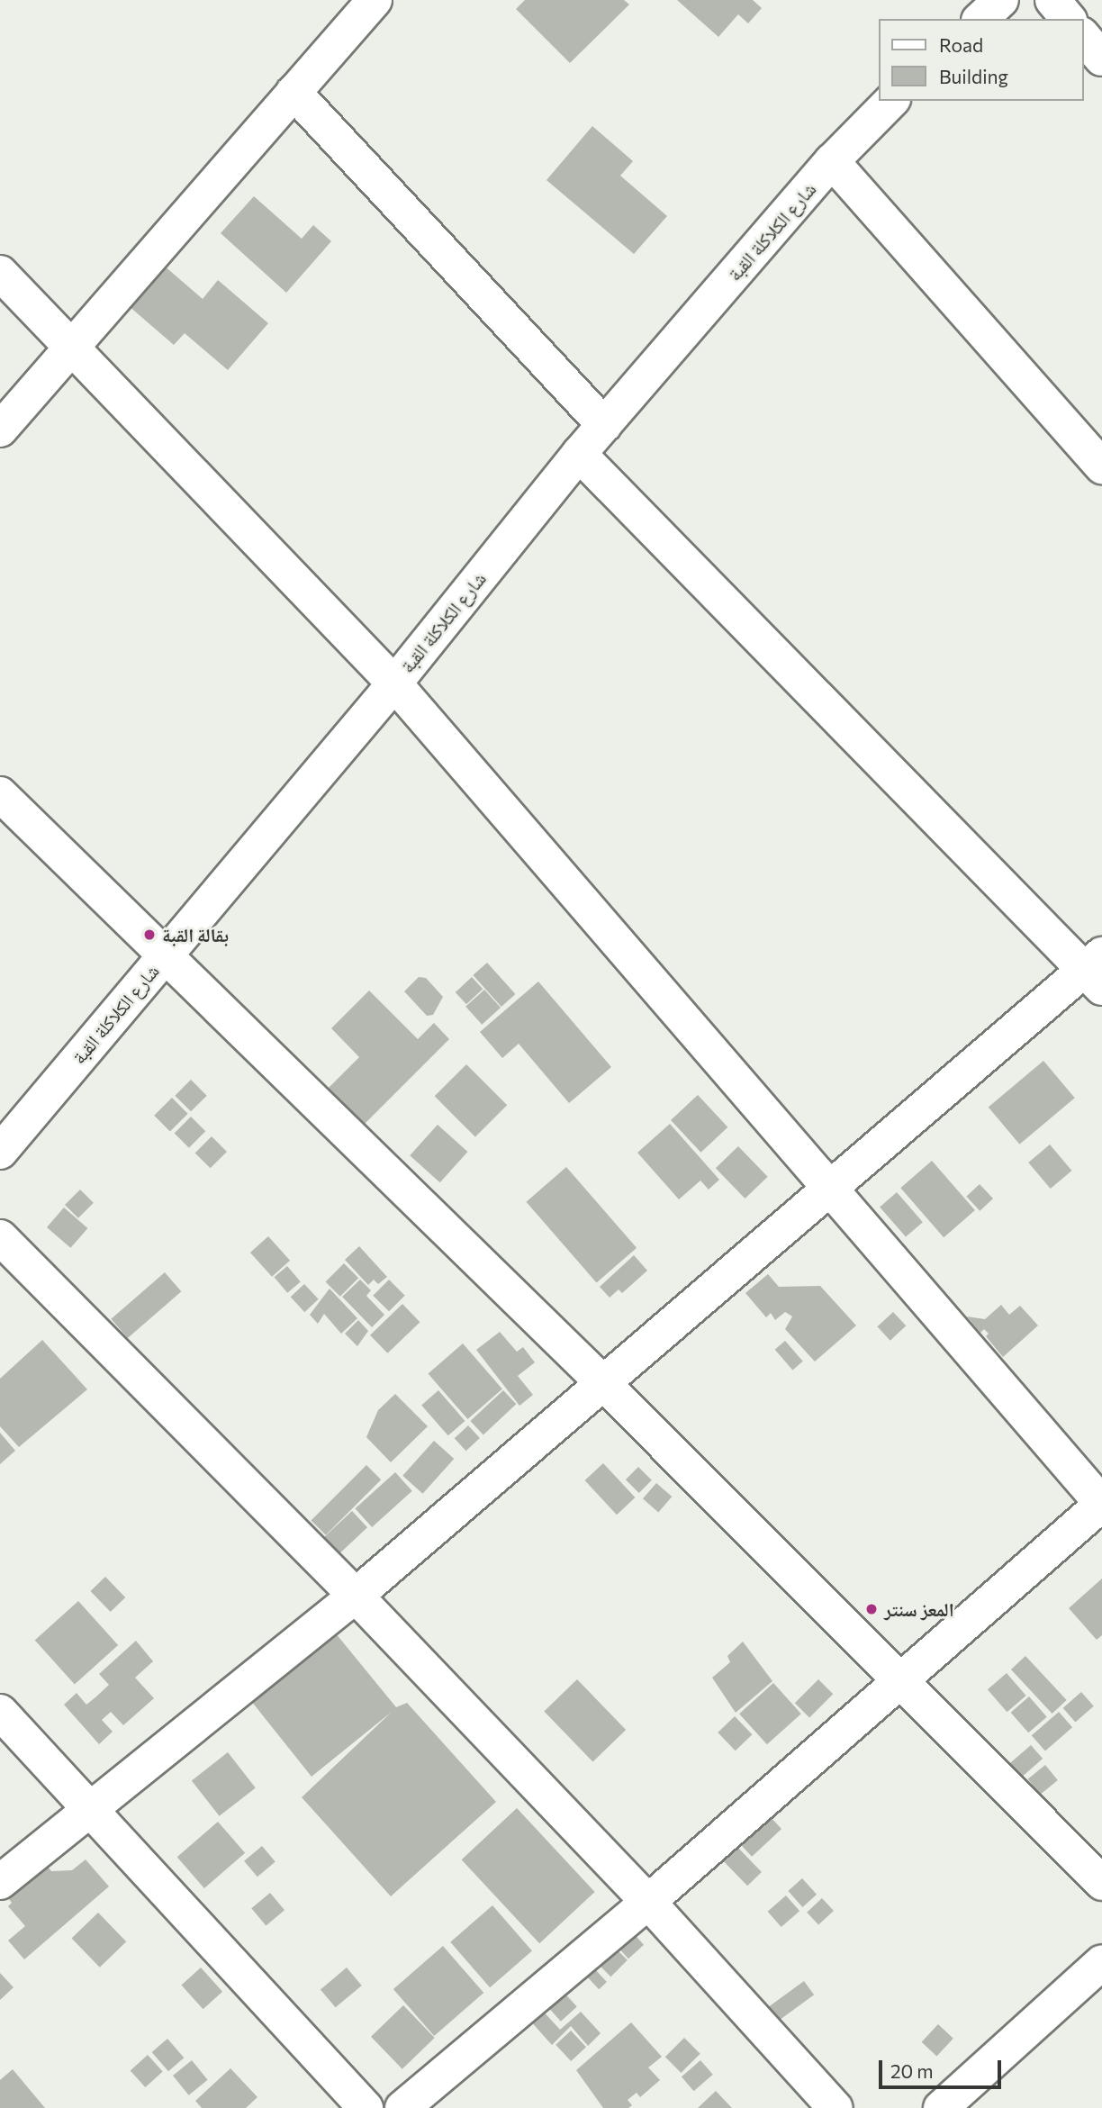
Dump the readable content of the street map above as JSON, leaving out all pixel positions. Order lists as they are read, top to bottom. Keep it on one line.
{"streets":{"street":["شارع الكلاكلة القبة"]},"places":["بقالة القبة","المعز سنتر"],"legend":["Road","Building"],"scale_bar":"20 m"}
